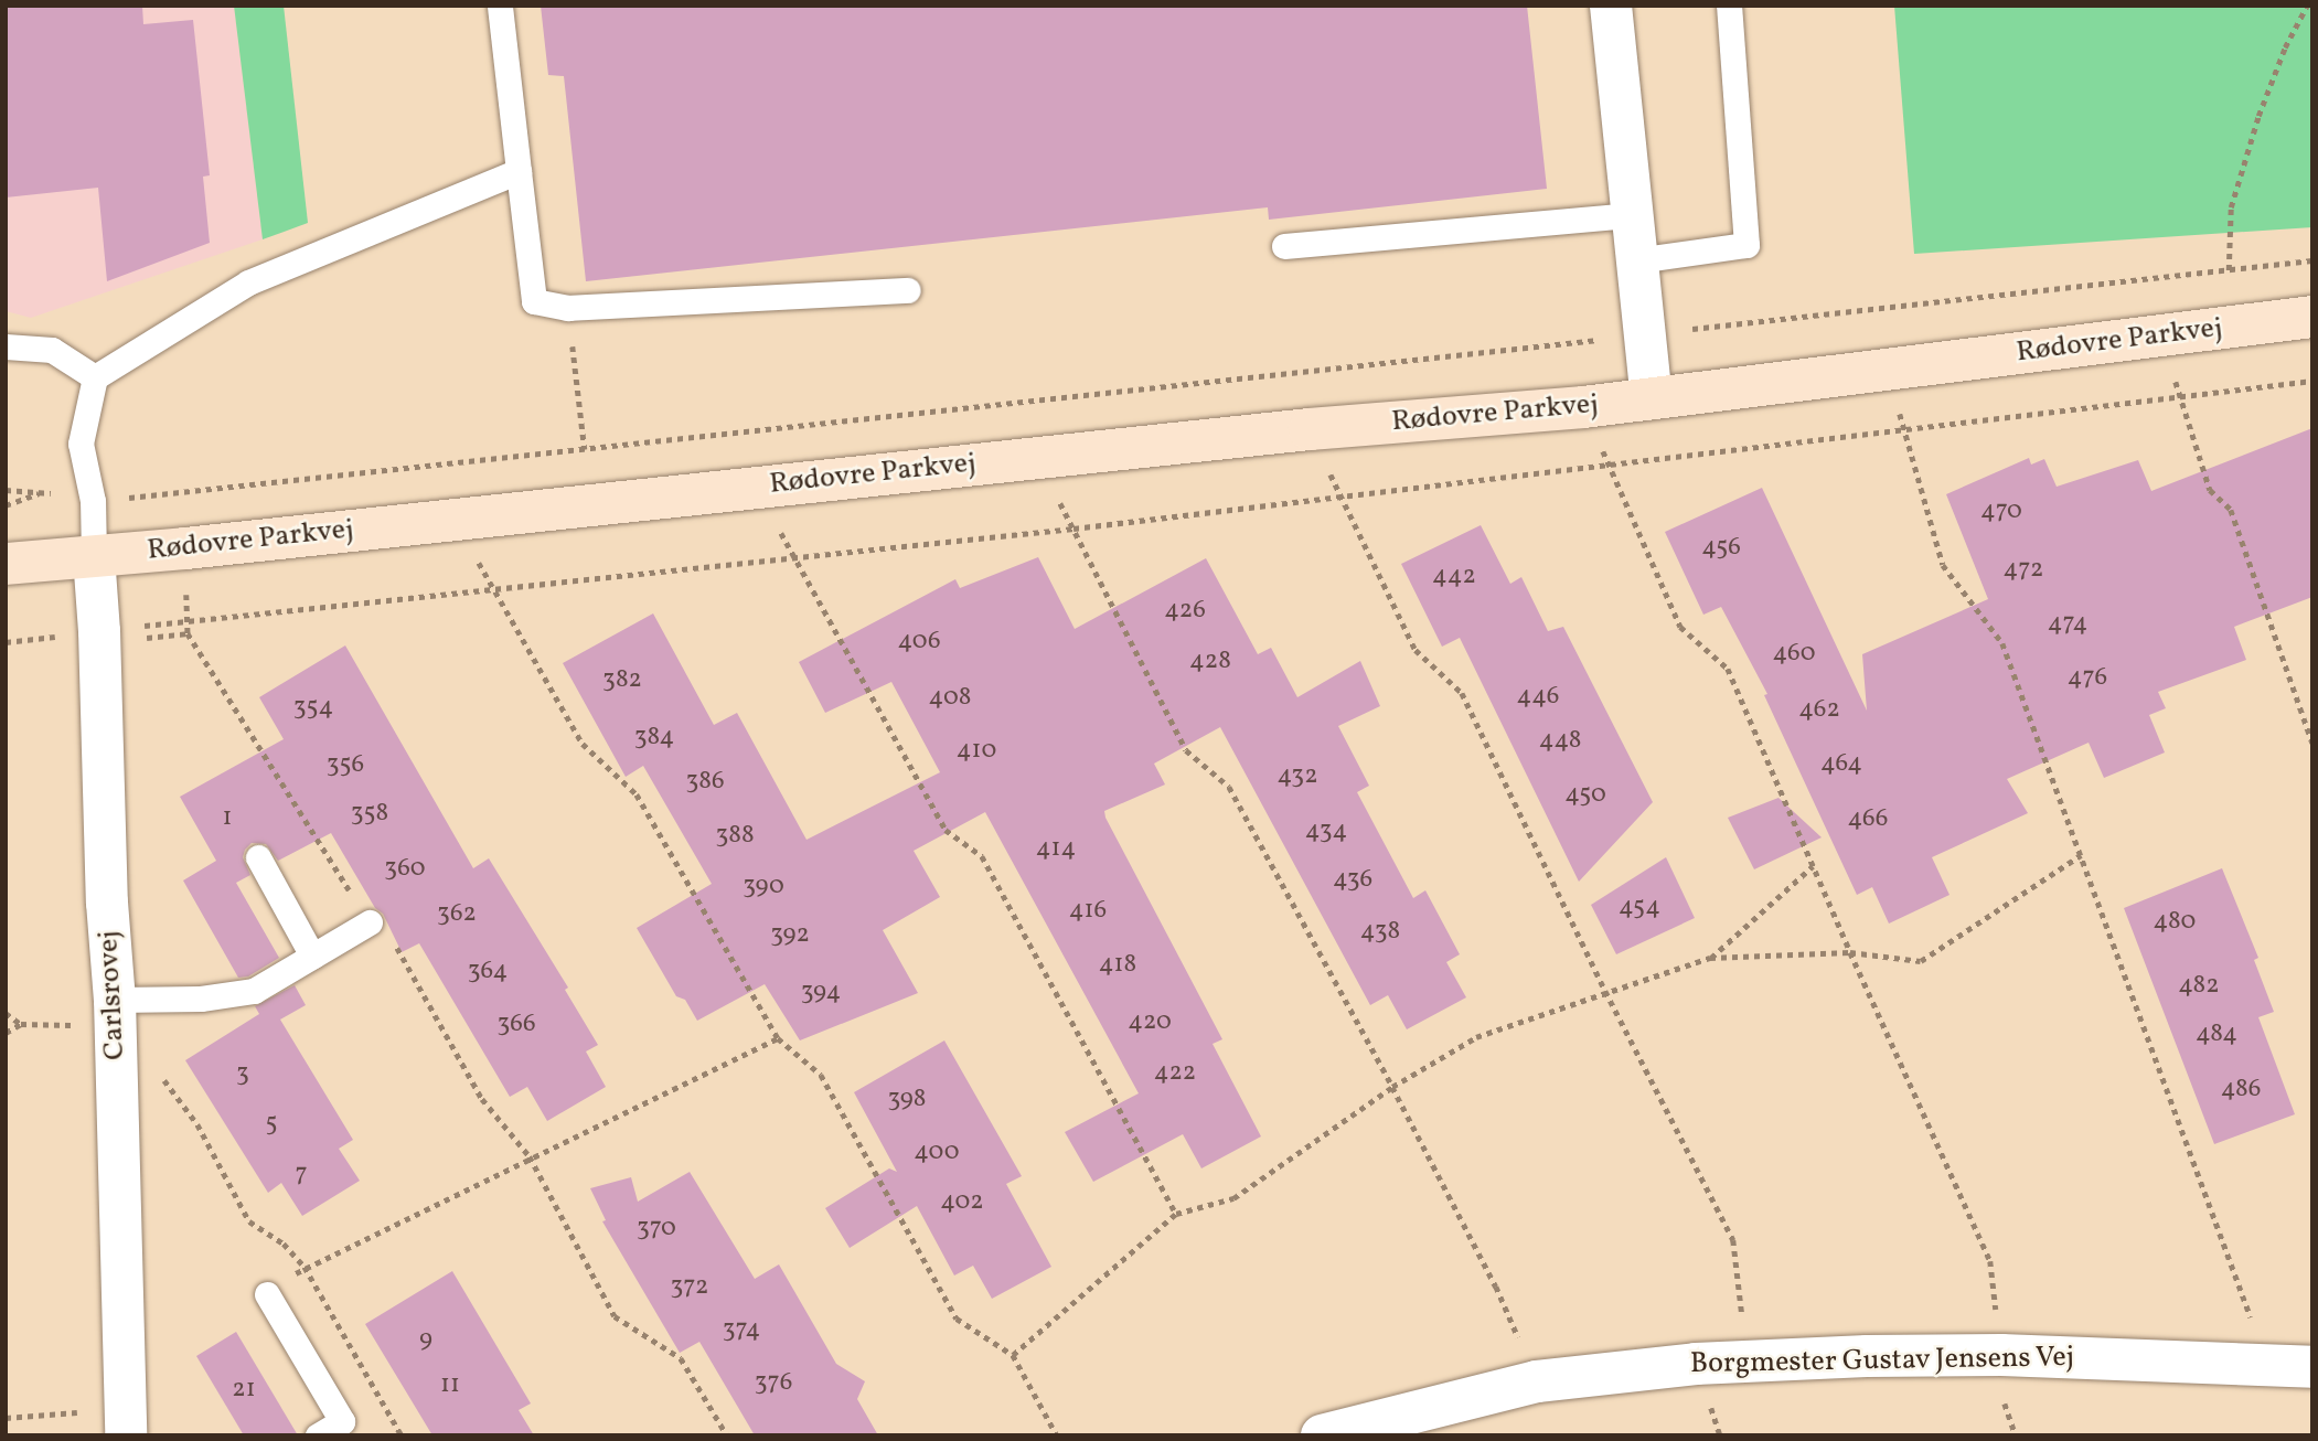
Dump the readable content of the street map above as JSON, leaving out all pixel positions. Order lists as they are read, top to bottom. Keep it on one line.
{"streets":{"street":["Rødovre Parkvej","Carlsrovej","Borgmester Gustav Jensens Vej"]},"crossings":[["Rødovre Parkvej","Carlsrovej"]],"house_numbers":["470","456","472","442","426","474","406","460","428","476","382","446","408","354","462","384","448","410","464","356","432","386","450","358","1","466","434","388","414","360","436","390","454","416","362","480","438","392","418","364","482","394","420","366","484","422","3","486","398","5","400","7","402","370","372","374","9","376","11","21"]}
